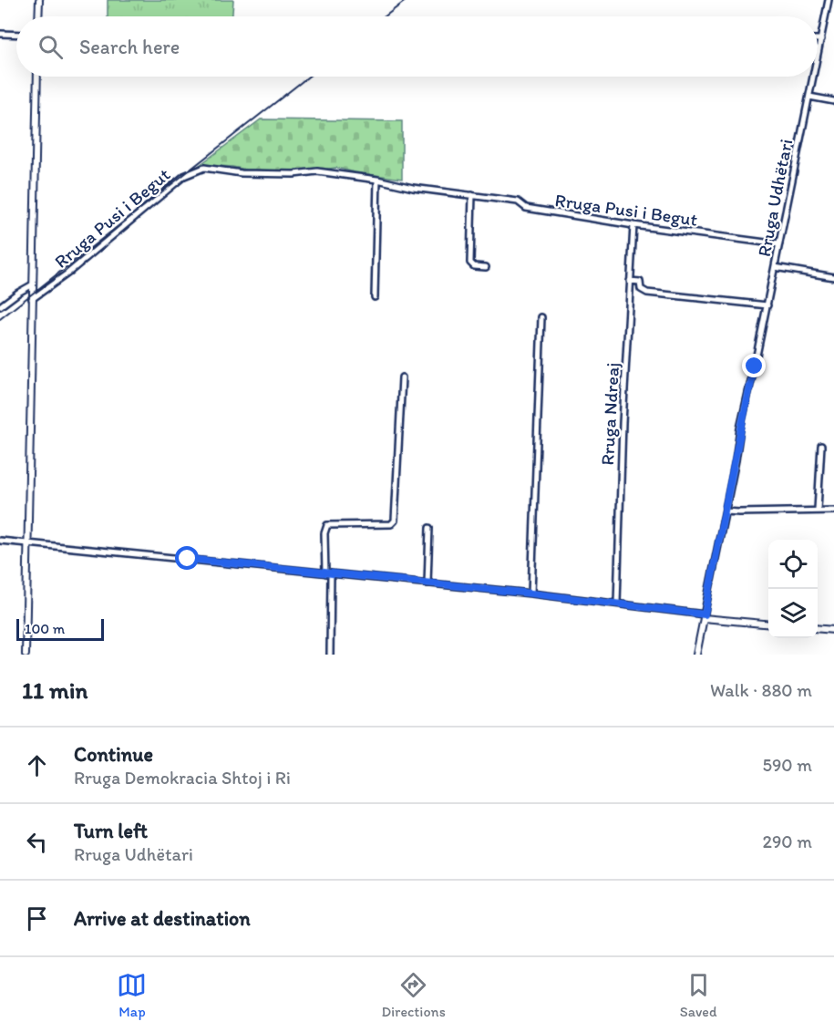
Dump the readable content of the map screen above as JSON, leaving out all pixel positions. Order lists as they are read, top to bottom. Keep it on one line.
{"streets":{"street":["Rruga Udhëtari","Rruga Pusi i Begut","Rruga Ndreaj"]},"crossings":[["Rruga Udhëtari","Rruga Pusi i Begut"],["Rruga Pusi i Begut","Rruga Ndreaj"]],"scale_bar":"100 m","page":{"search":"Search here","scale":"100 m","heading":["11 min","Walk · 880 m"],"list":[["Continue","Rruga Demokracia Shtoj i Ri","590 m"],["Turn left","Rruga Udhëtari","290 m"],"Arrive at destination"],"nav":["Map","Directions","Saved"]}}
